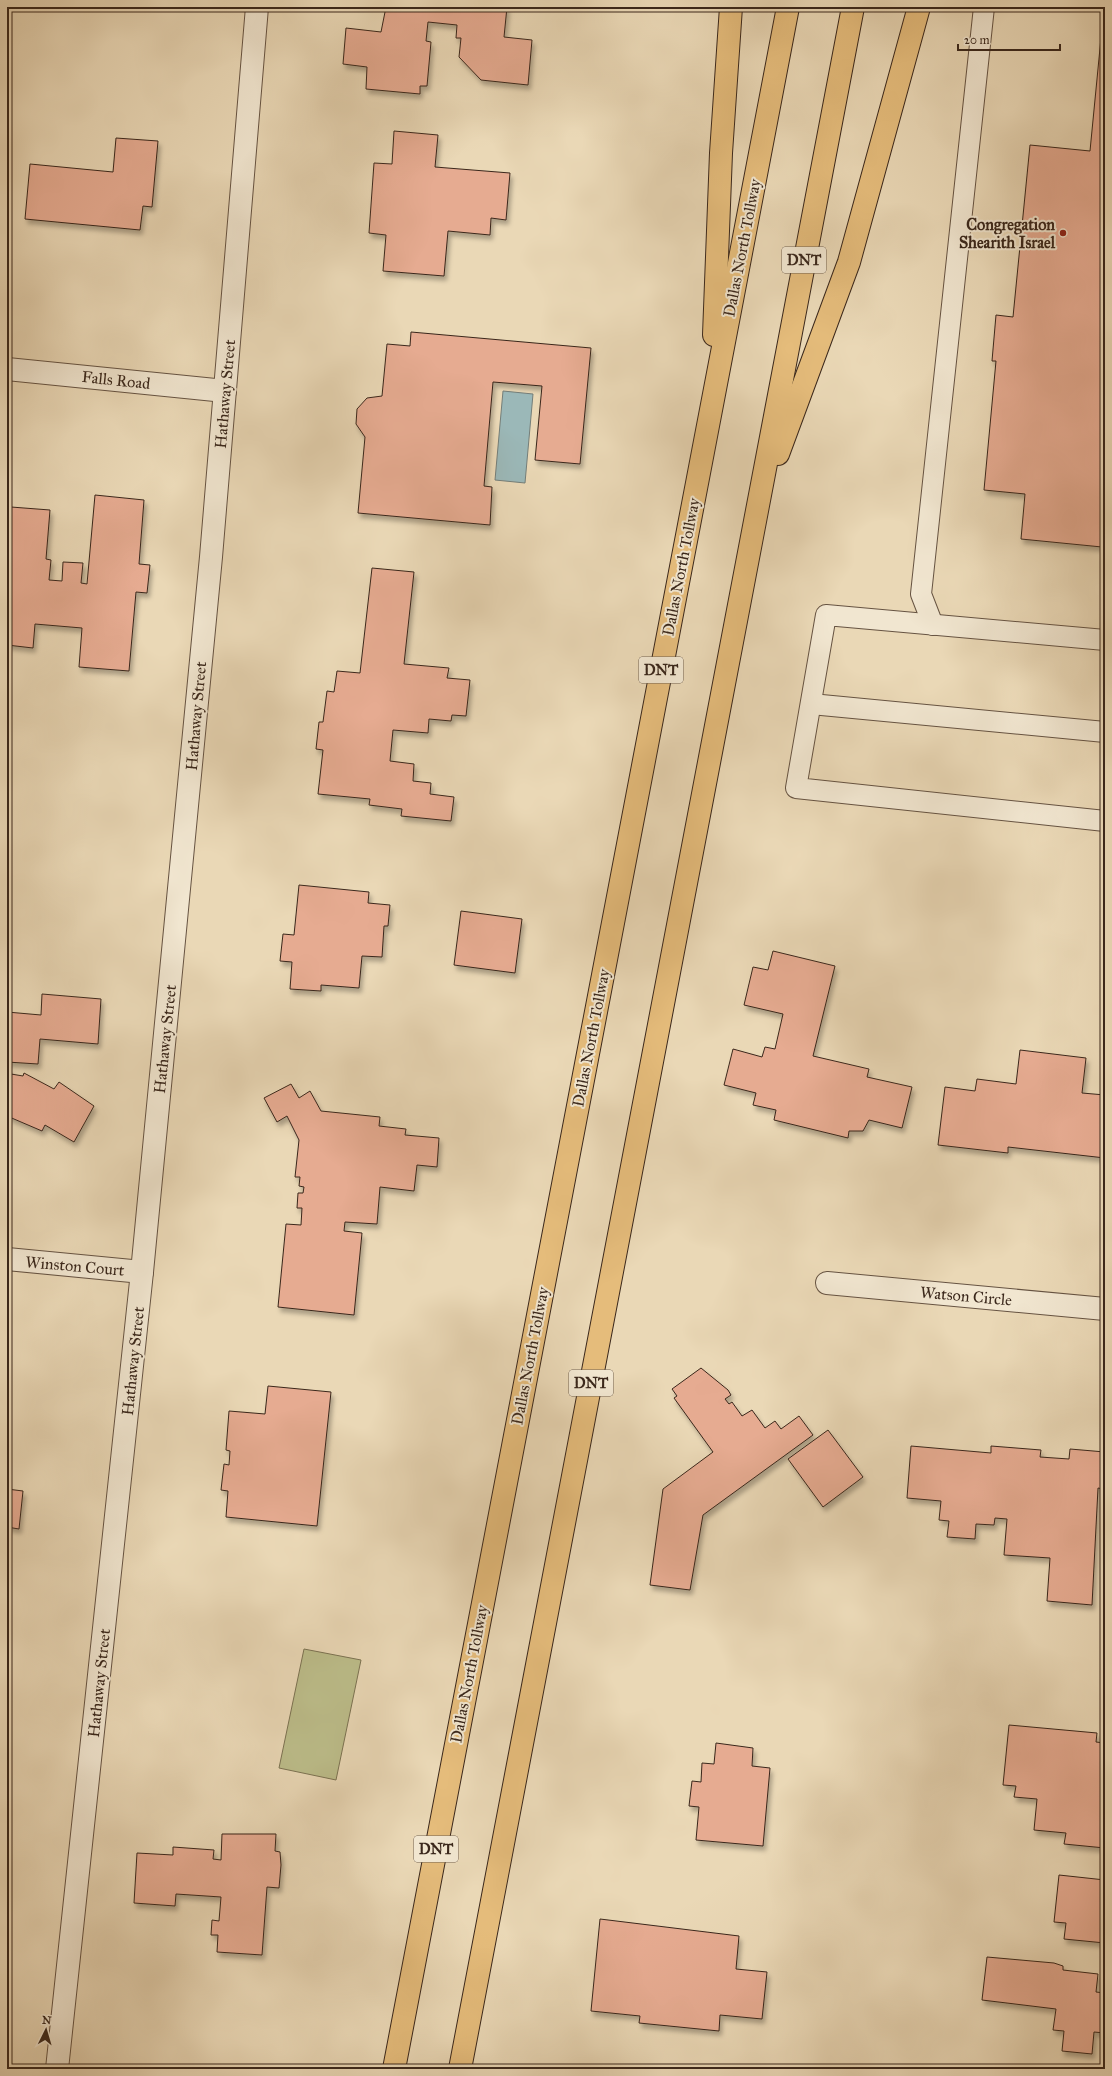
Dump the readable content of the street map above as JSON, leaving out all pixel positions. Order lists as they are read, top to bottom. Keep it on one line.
{"streets":{"highway":["Dallas North Tollway","DNT"],"street":["Falls Road","Hathaway Street","Winston Court","Watson Circle"]},"crossings":[["Falls Road","Hathaway Street"],["Hathaway Street","Winston Court"]],"places":["Congregation Shearith Israel"],"scale_bar":"20 m","north":"top"}
